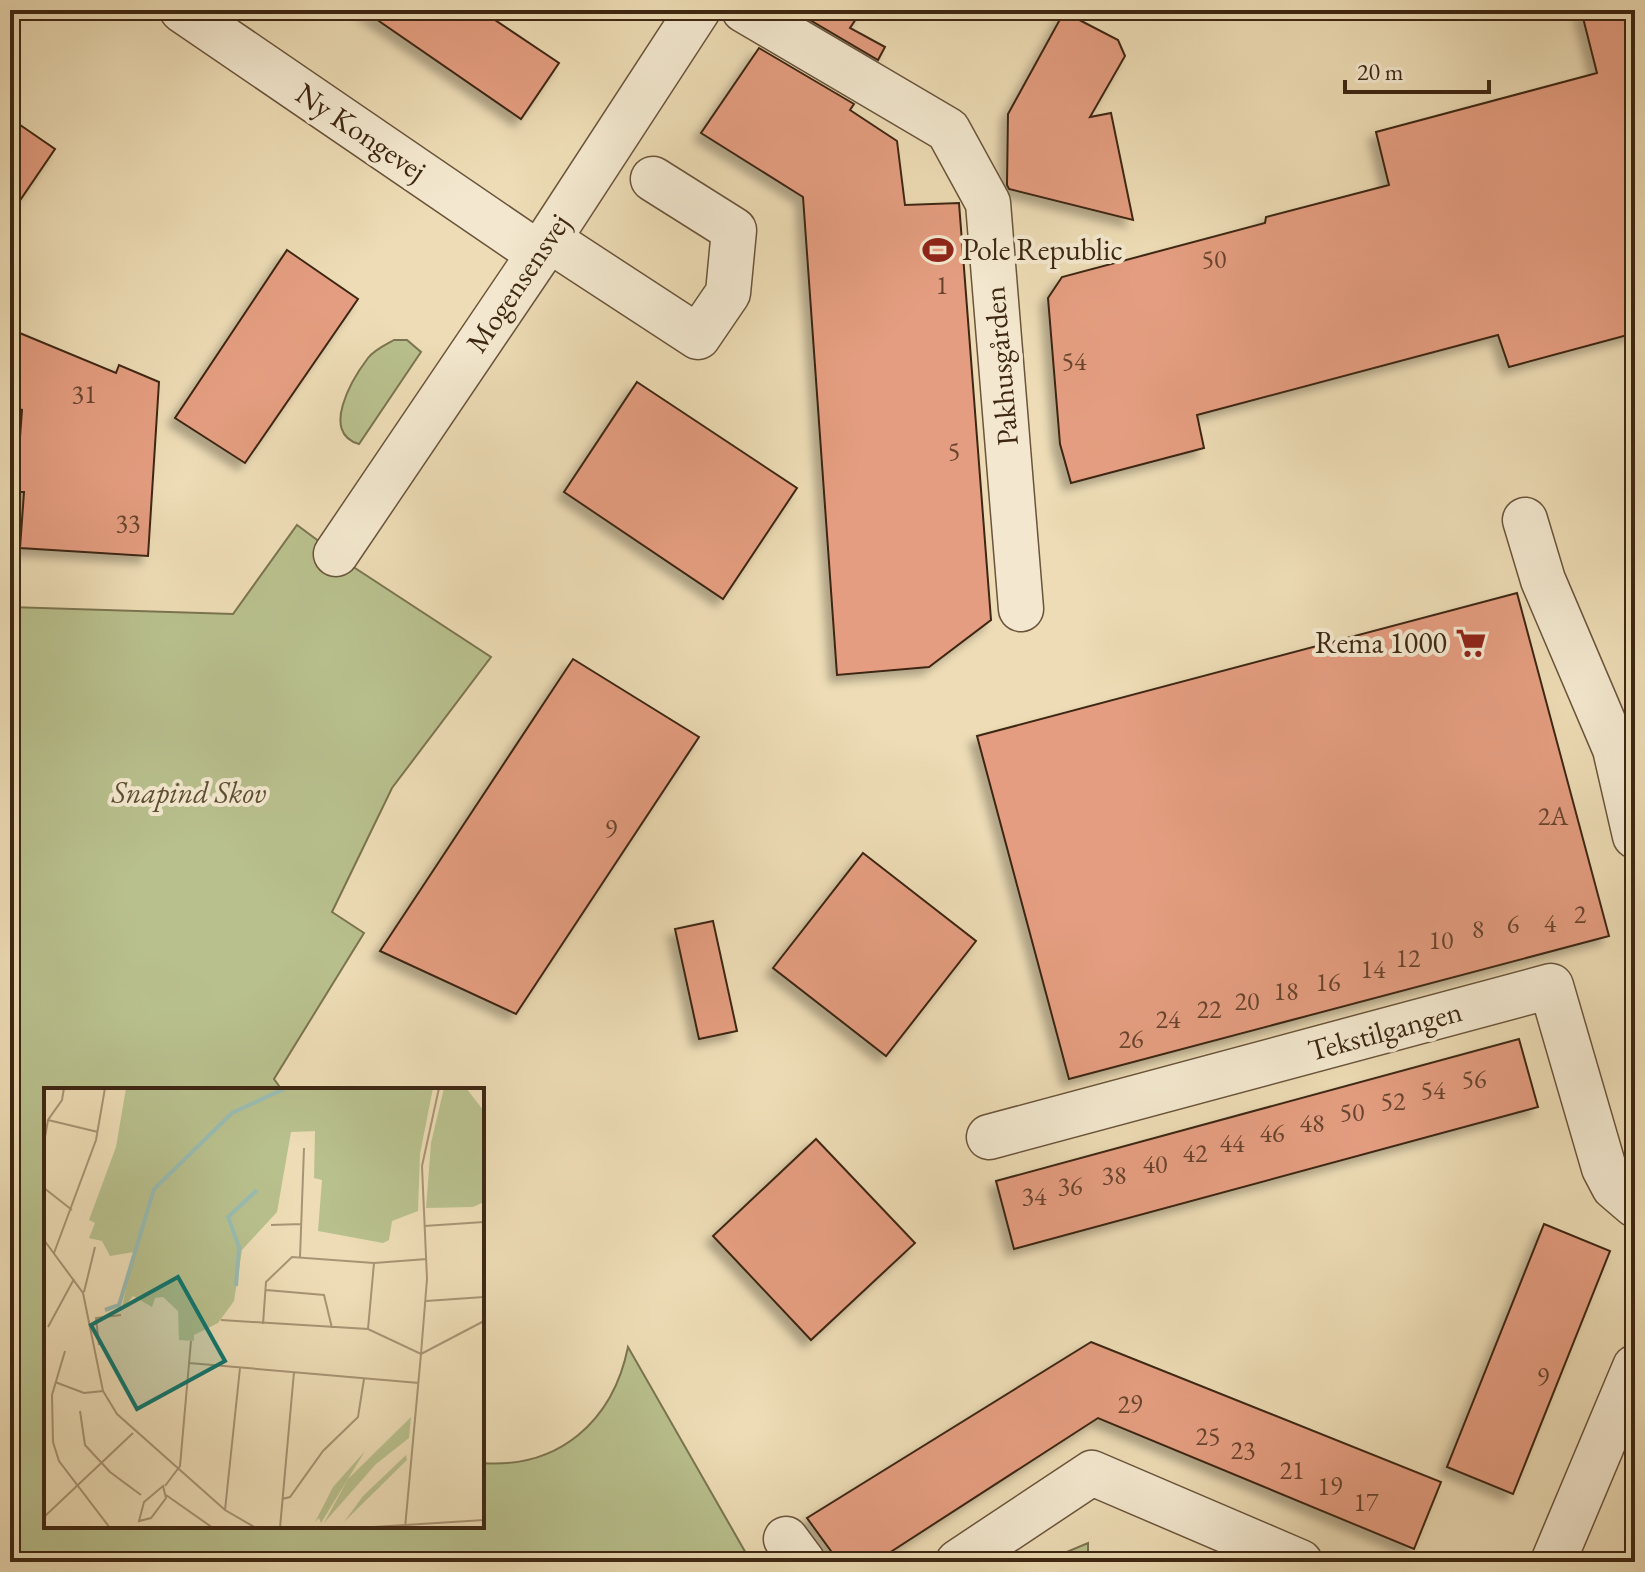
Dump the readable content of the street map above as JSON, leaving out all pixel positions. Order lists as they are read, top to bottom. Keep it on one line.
{"streets":{"street":["Ny Kongevej","Mogensensvej","Pakhusgården","Tekstilgangen"]},"crossings":[["Ny Kongevej","Mogensensvej"]],"parks":["Snapind Skov"],"places":{"sports":["Pole Republic"],"supermarket":["Rema 1000"]},"house_numbers":["50","1","54","31","5","33","2A","9","2","4","6","8","10","12","14","16","18","20","22","24","26","56","54","52","50","48","46","44","42","40","38","36","34","9","29","25","23","21","19","17"],"scale_bar":"20 m"}
